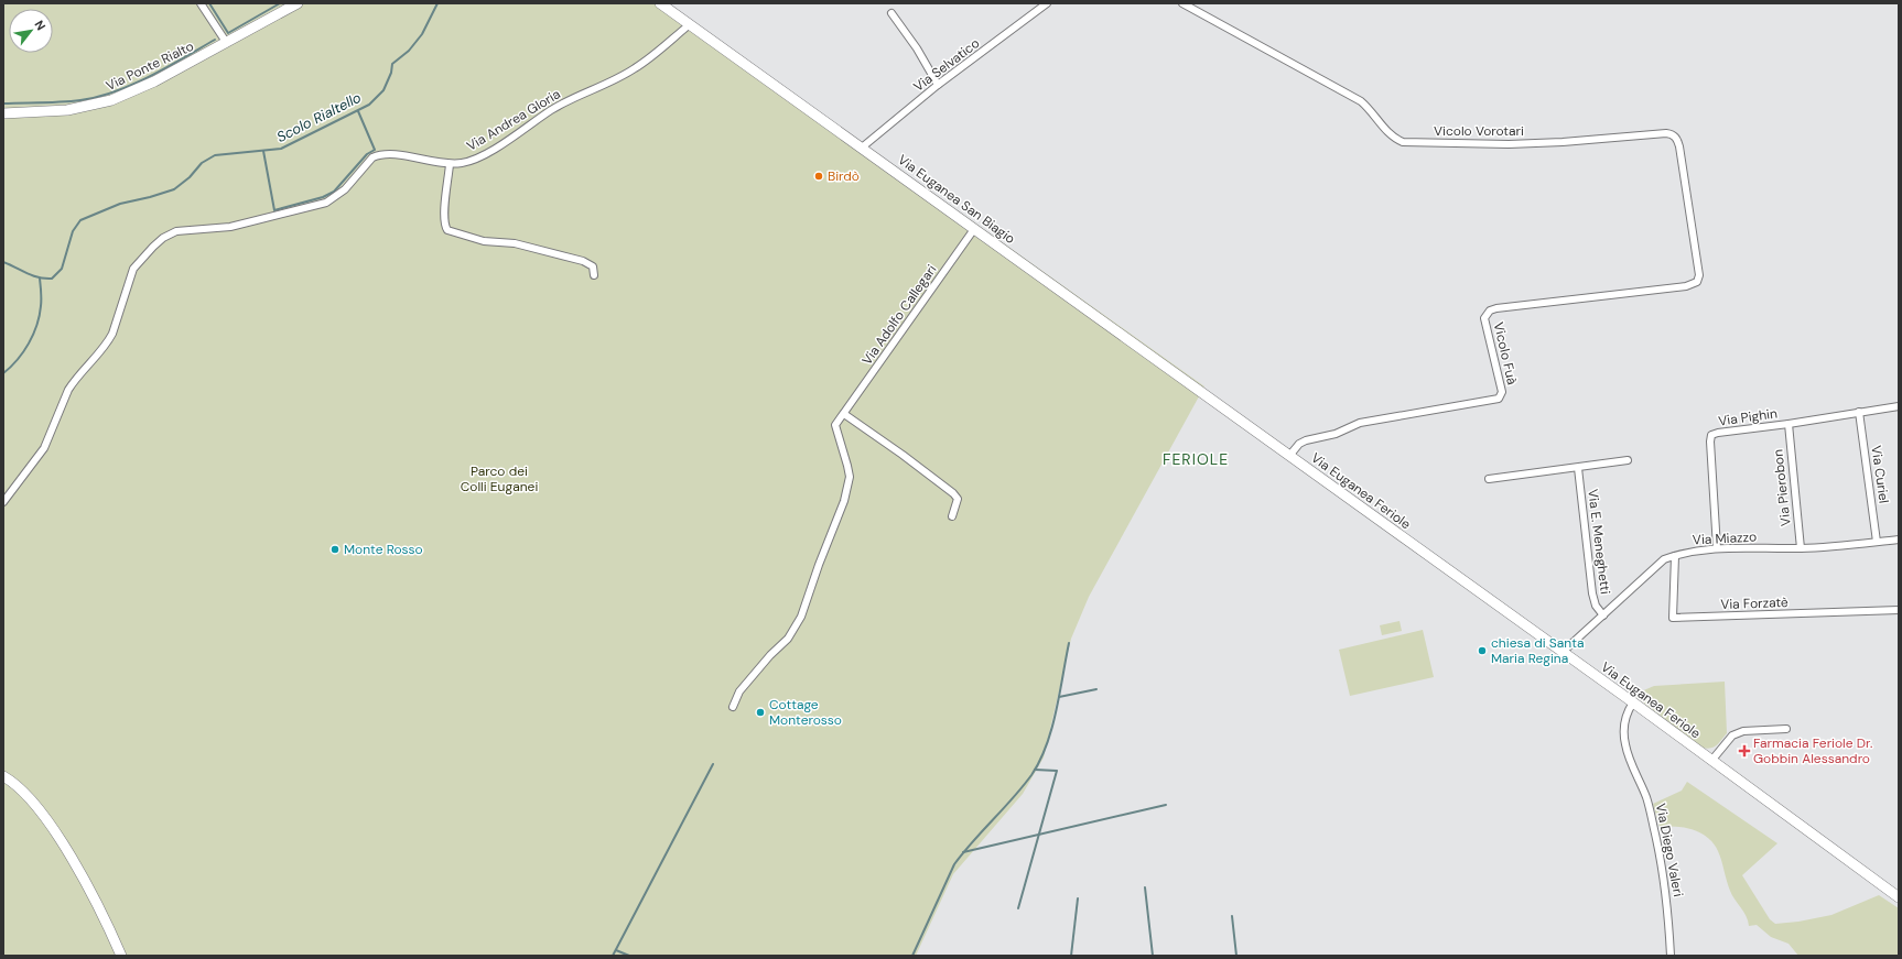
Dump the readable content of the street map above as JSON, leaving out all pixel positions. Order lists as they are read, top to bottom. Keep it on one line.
{"streets":{"main road":["Via Ponte Rialto","Via Euganea San Biagio","Via Euganea Feriole"],"street":["Via Selvatico","Via Andrea Gloria","Vicolo Vorotari","Via Adolfo Callegari","Vicolo Fuà","Via Pighin","Via Curiel","Via Pierobon","Via Miazzo","Via E. Meneghetti","Via Forzatè","Via Diego Valeri"]},"crossings":[["Via Selvatico","Via Euganea San Biagio"],["Via Andrea Gloria","Via Euganea San Biagio"],["Vicolo Vorotari","Vicolo Fuà"],["Via Euganea San Biagio","Via Adolfo Callegari"],["Via Euganea San Biagio","Via Euganea Feriole"],["Vicolo Fuà","Via Euganea Feriole"],["Via Pighin","Via Curiel"],["Via Pighin","Via Pierobon"],["Via Pighin","Via Miazzo"],["Via Curiel","Via Miazzo"],["Via Pierobon","Via Miazzo"],["Via Euganea Feriole","Via Miazzo"],["Via Euganea Feriole","Via Diego Valeri"],["Via Miazzo","Via E. Meneghetti"],["Via Miazzo","Via Forzatè"]],"districts":["FERIOLE"],"water":["Scolo Rialtello"],"parks":["Parco dei Colli Euganei"],"places":{"other":["Birdò","Monte Rosso","chiesa di Santa Maria Regina","Cottage Monterosso"],"health":["Farmacia Feriole Dr. Gobbin Alessandro"]},"north":"top right"}
